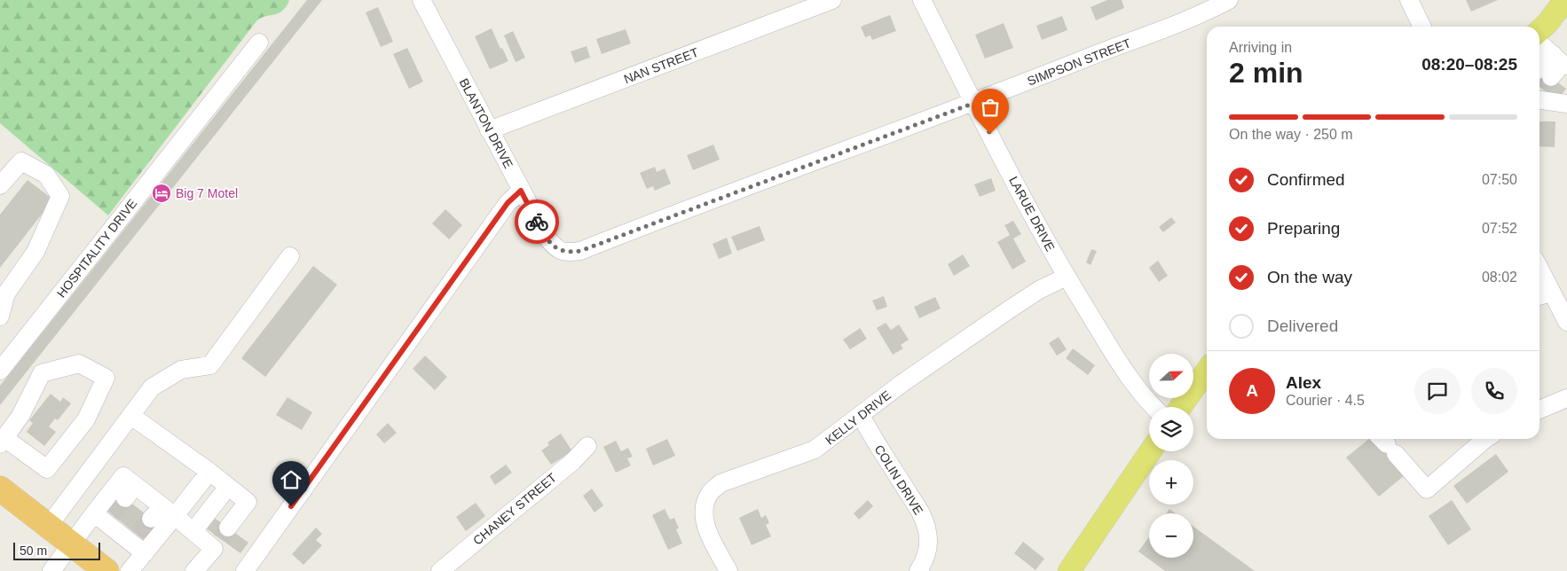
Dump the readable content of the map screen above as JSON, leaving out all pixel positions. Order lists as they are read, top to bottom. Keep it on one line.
{"streets":{"street":["SIMPSON STREET","NAN STREET","BLANTON DRIVE","LARUE DRIVE","HOSPITALITY DRIVE","KELLY DRIVE","COLIN DRIVE","CHANEY STREET"]},"crossings":[["SIMPSON STREET","BLANTON DRIVE"],["SIMPSON STREET","LARUE DRIVE"],["NAN STREET","BLANTON DRIVE"],["LARUE DRIVE","KELLY DRIVE"],["KELLY DRIVE","COLIN DRIVE"]],"places":{"hotel":["Big 7 Motel"]},"scale_bar":"50 m","north":"right","page":{"heading":["2 min","Arriving in","08:20–08:25"],"panel":["Alex","Courier · 4.5"],"bar":"On the way · 250 m","list":[["Confirmed","07:50"],["Preparing","07:52"],["On the way","08:02"],"Delivered"],"map_buttons":["+","−"],"round":"A","scale":"50 m"}}
